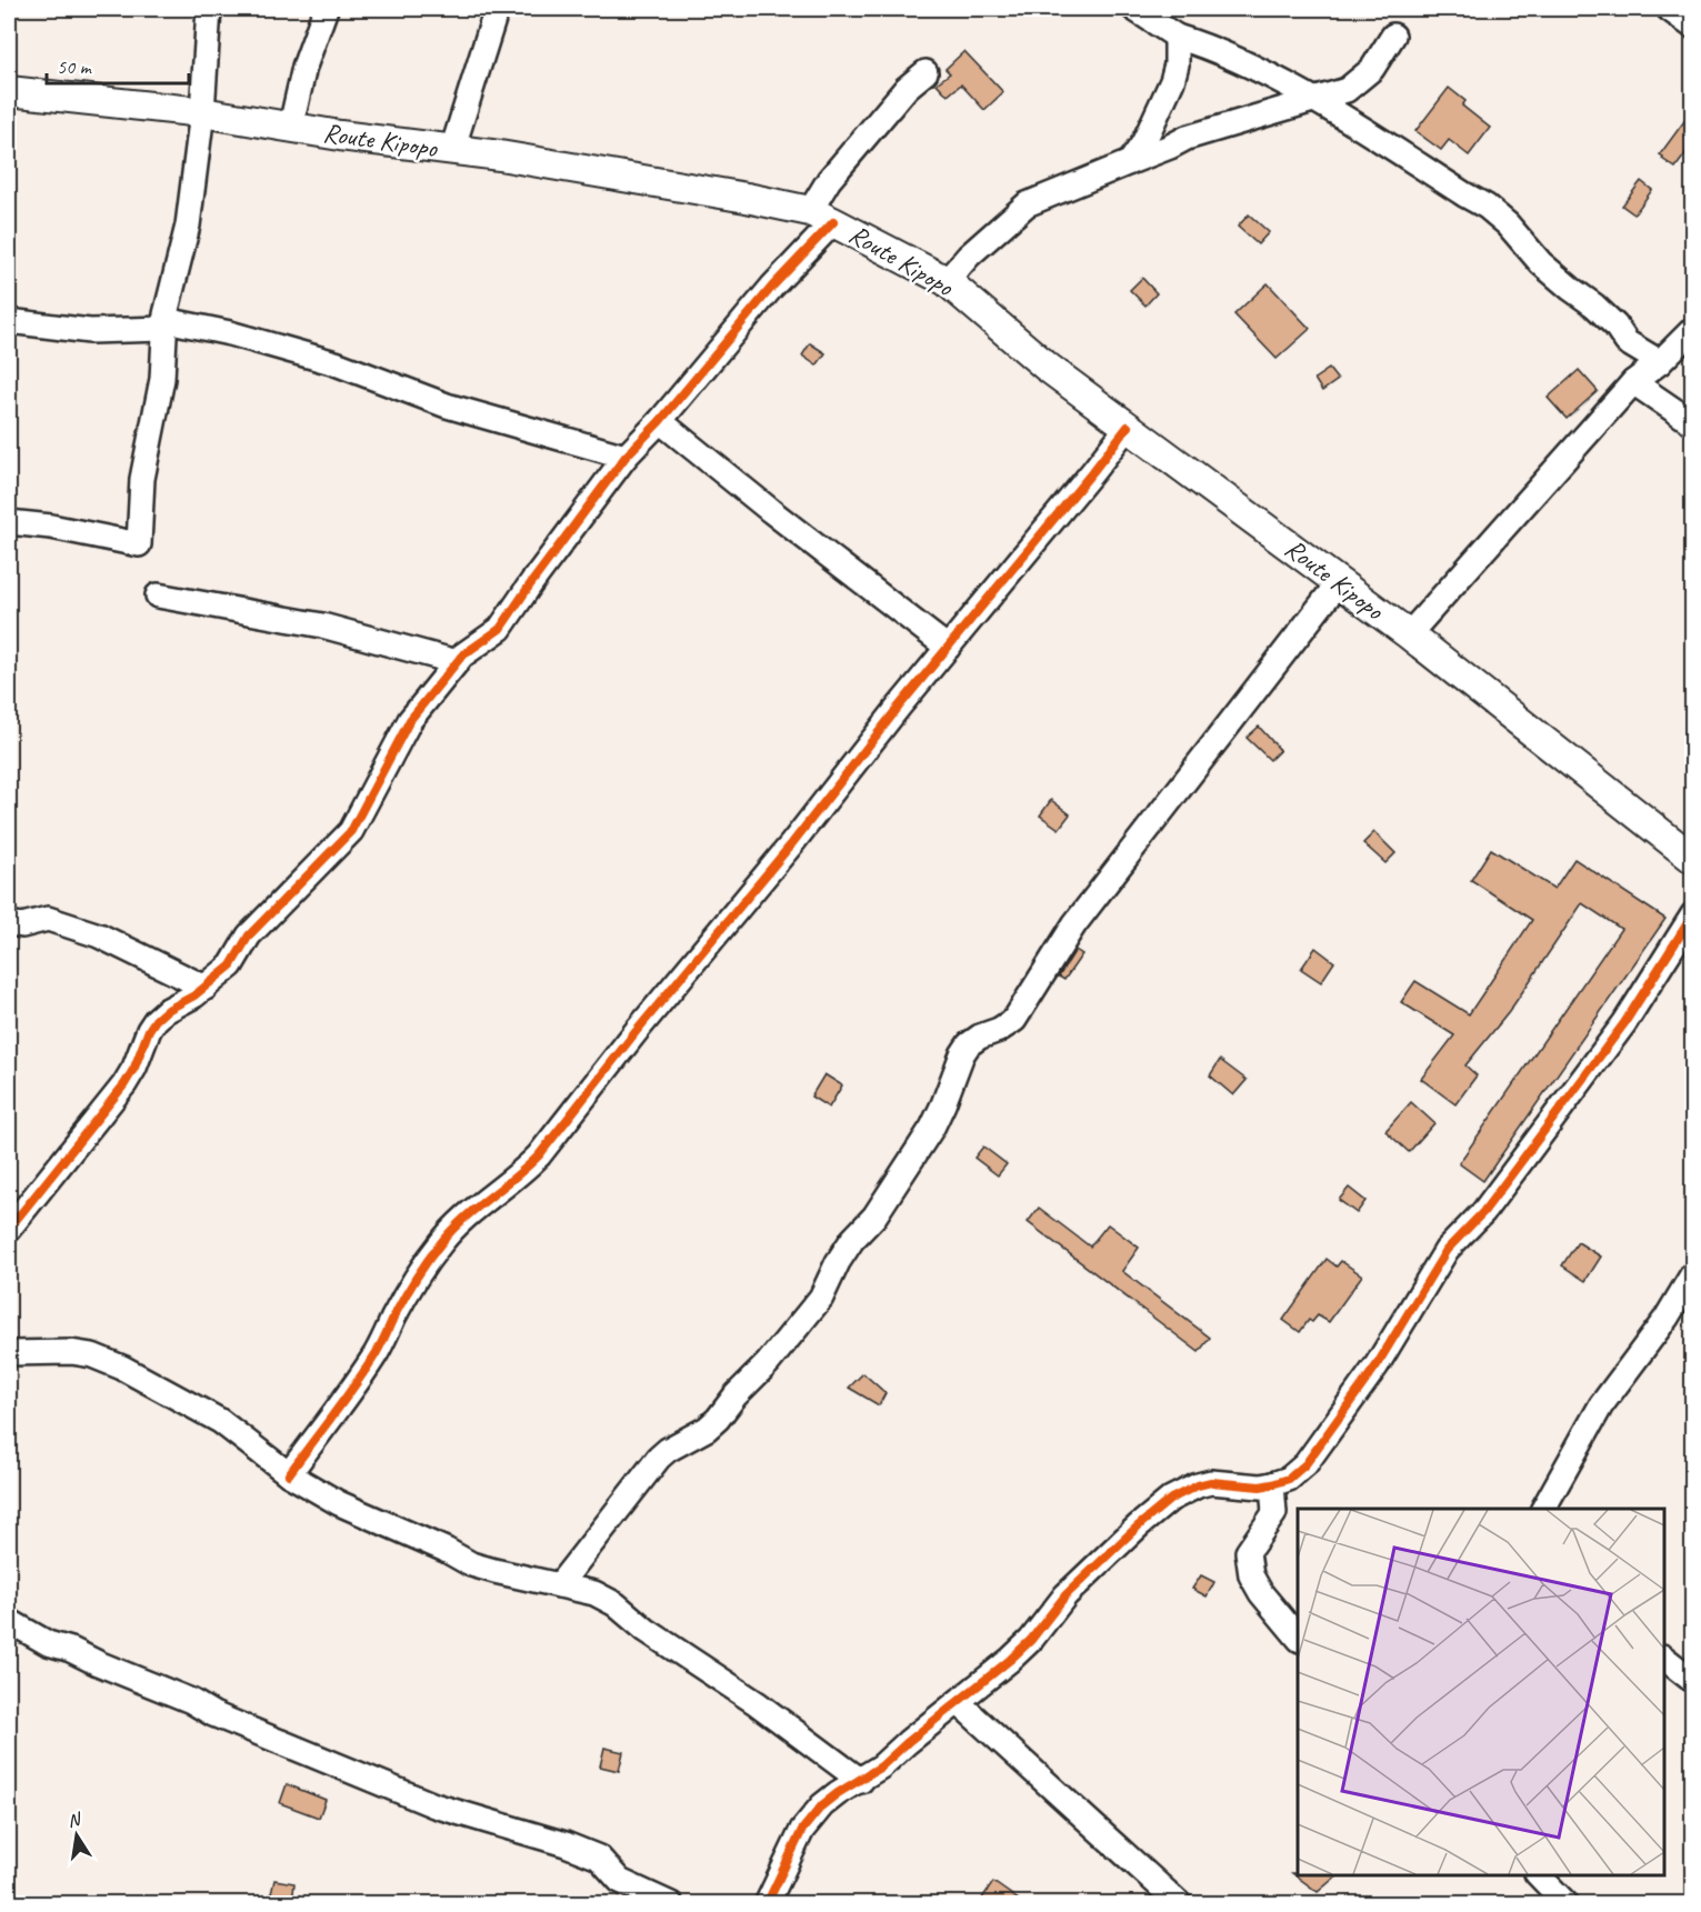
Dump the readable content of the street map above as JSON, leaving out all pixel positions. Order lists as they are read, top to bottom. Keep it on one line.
{"streets":{"main road":["Route Kipopo"]},"scale_bar":"50 m","north":"top"}
